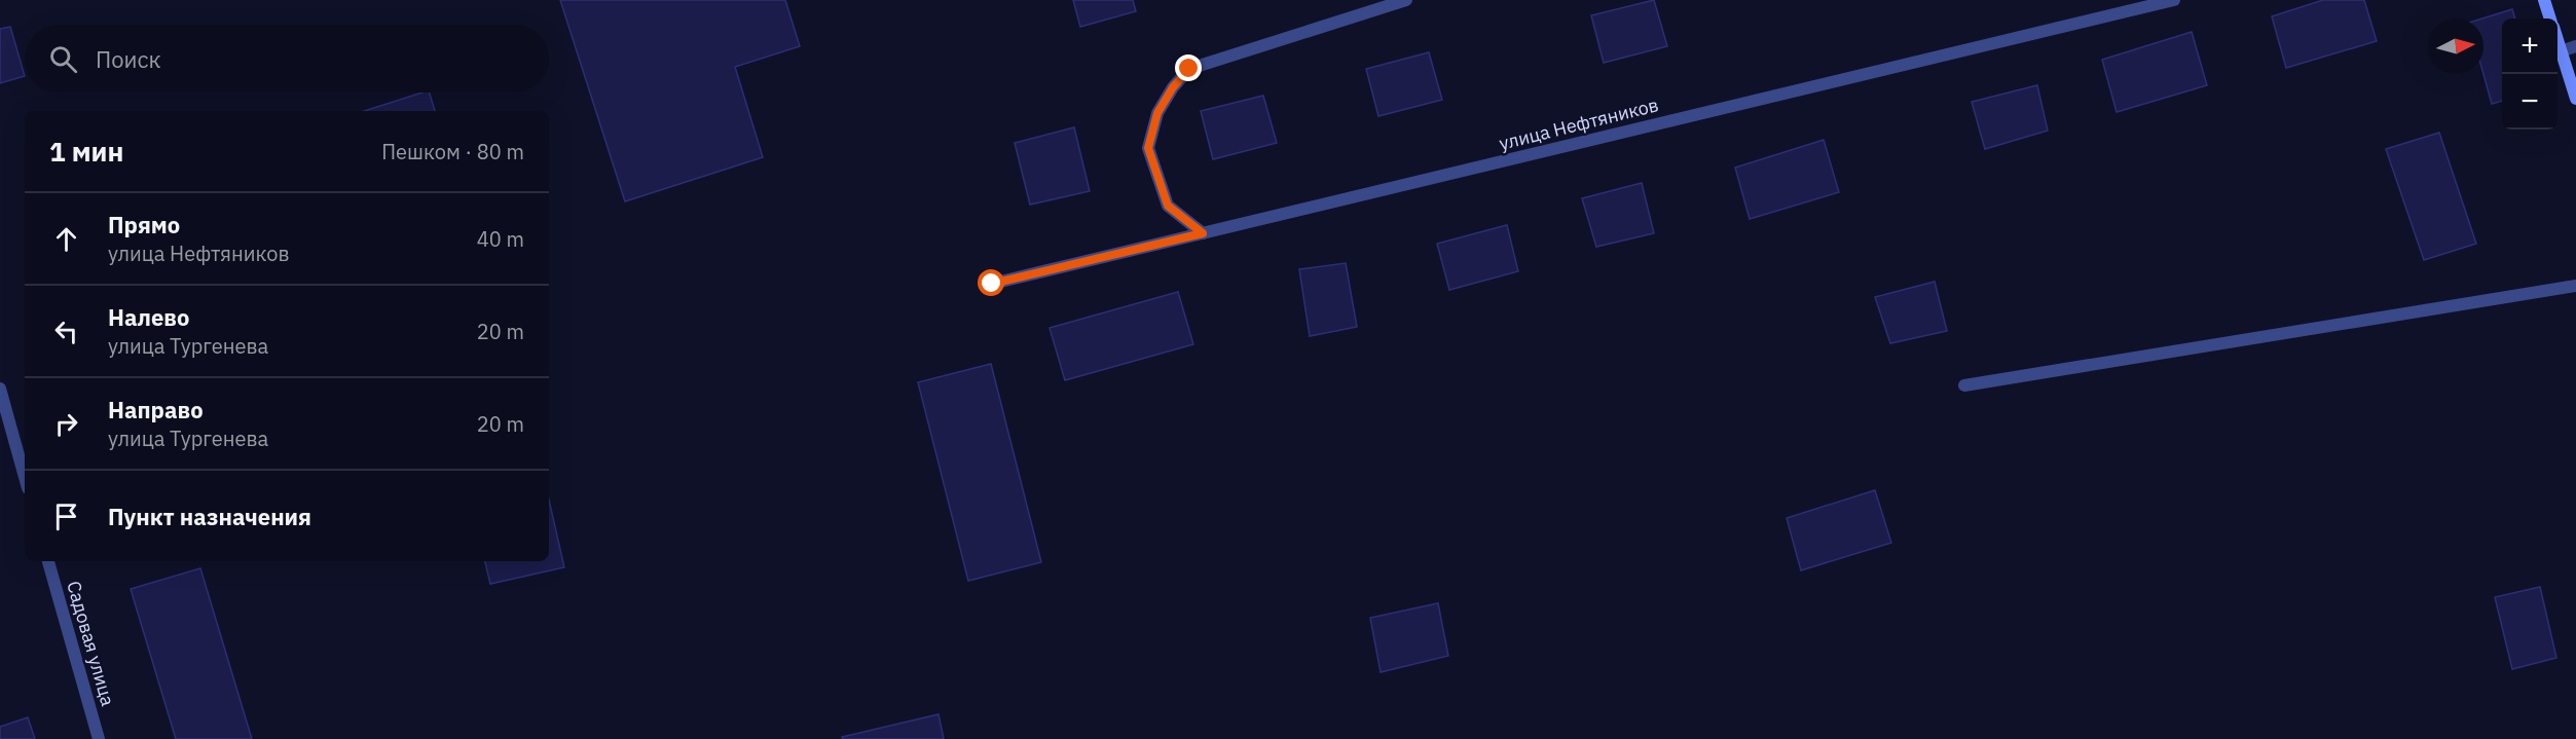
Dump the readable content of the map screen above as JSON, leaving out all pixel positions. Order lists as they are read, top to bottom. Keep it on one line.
{"streets":{"street":["улица Нефтяников","Садовая улица"]},"north":"right","page":{"map_buttons":["+","−"],"search":"Поиск","heading":["1 мин","Пешком · 80 m"],"list":[["Прямо","улица Нефтяников","40 m"],["Налево","улица Тургенева","20 m"],["Направо","улица Тургенева","20 m"],"Пункт назначения"]}}
